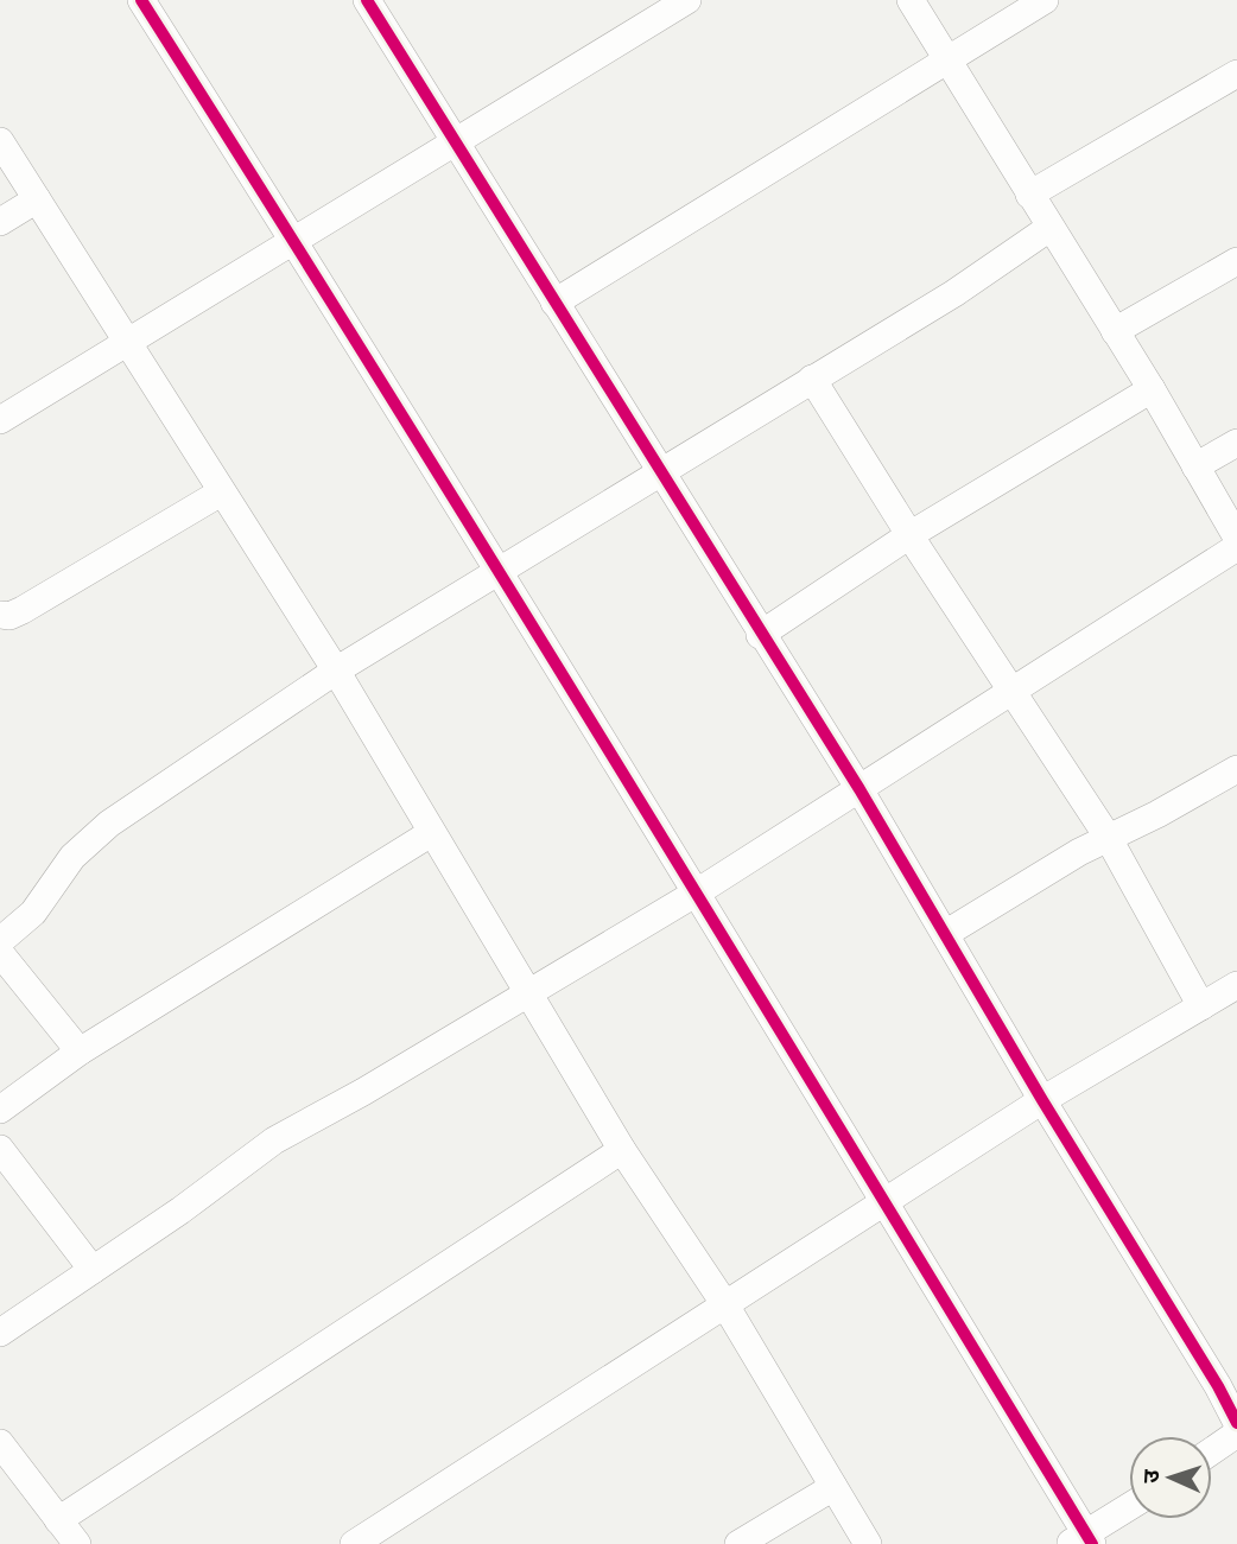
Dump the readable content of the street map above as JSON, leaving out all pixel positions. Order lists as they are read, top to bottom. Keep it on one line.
{"north":"left"}
